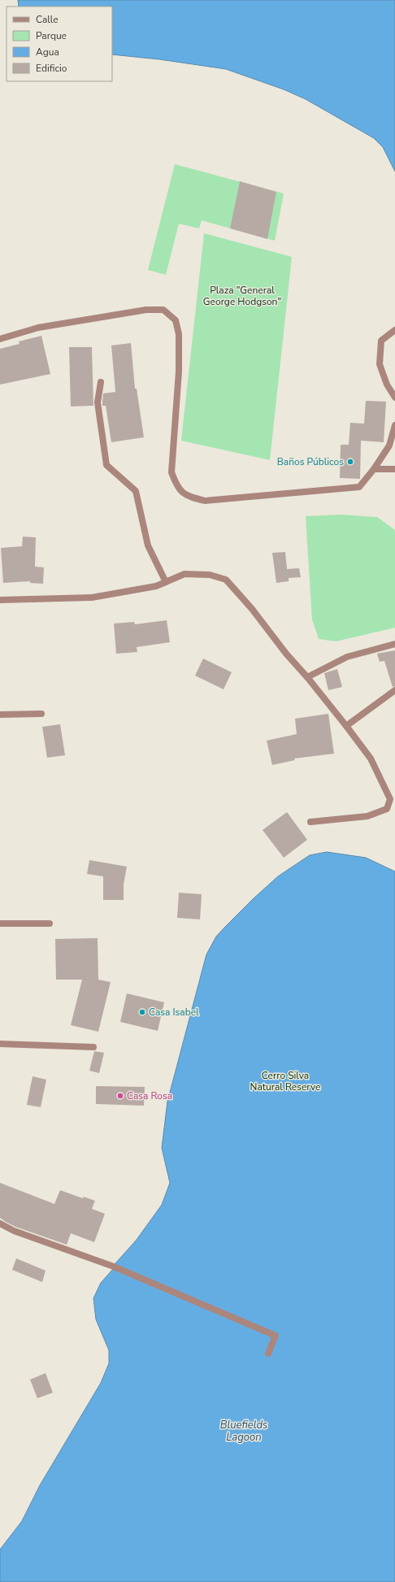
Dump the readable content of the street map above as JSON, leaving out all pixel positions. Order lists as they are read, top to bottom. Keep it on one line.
{"water":["Bluefields Lagoon"],"parks":["Plaza \"General George Hodgson\"","Cerro Silva Natural Reserve"],"places":["Baños Públicos","Casa Isabel","Casa Rosa"],"legend":["Calle","Parque","Agua","Edificio"]}
